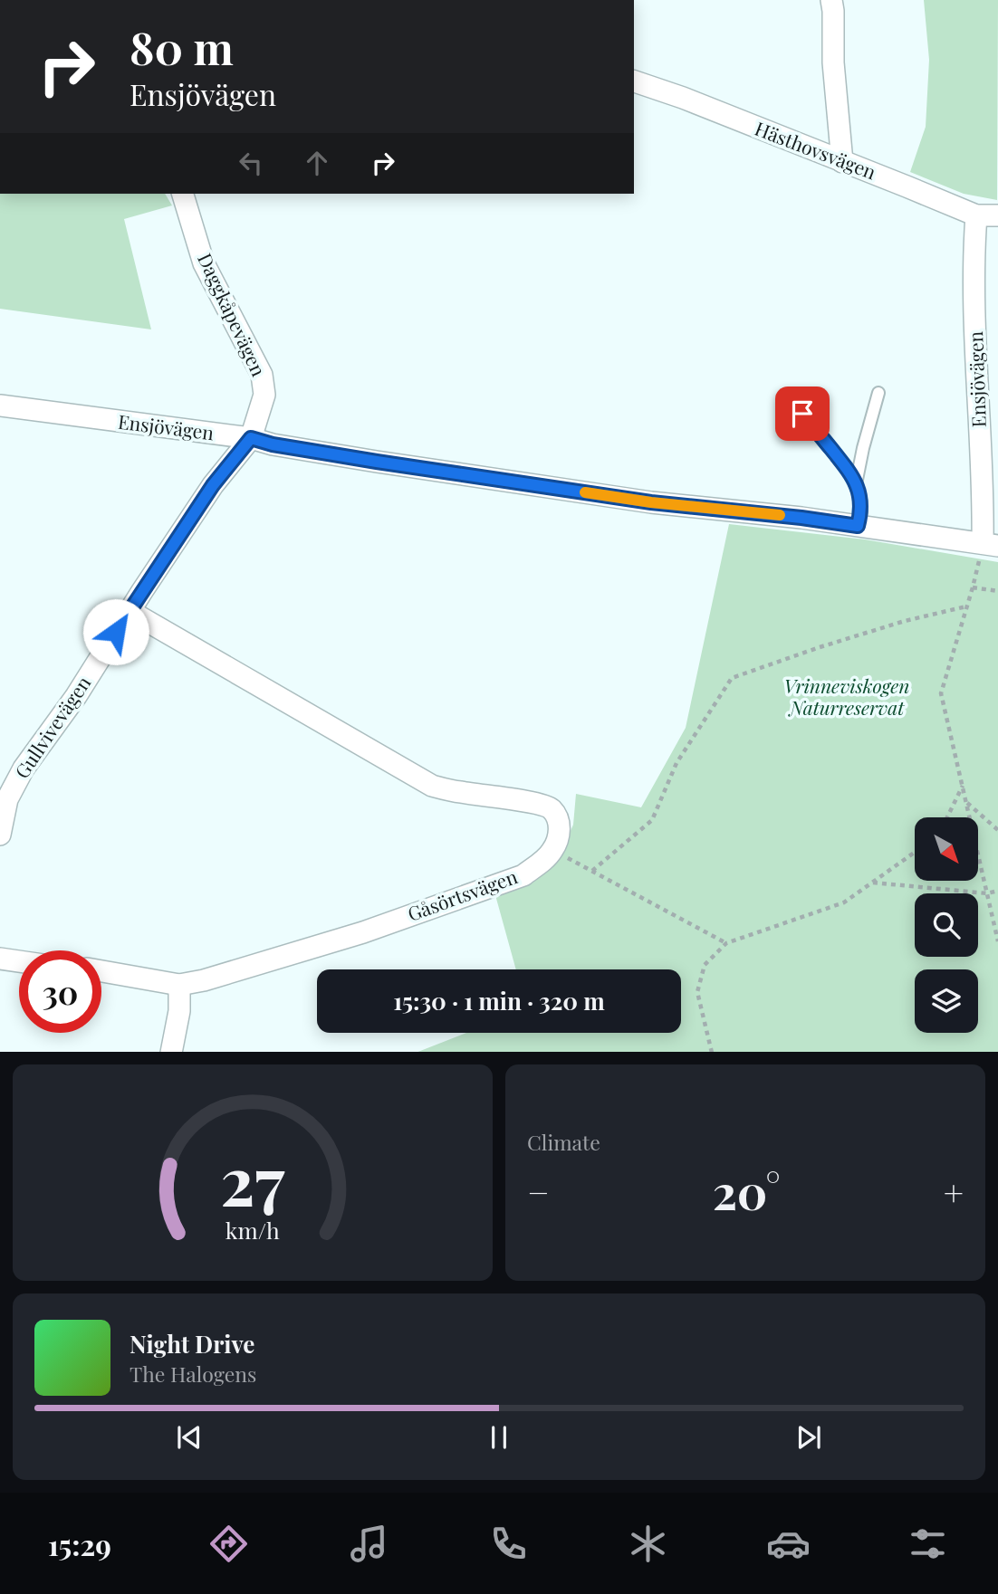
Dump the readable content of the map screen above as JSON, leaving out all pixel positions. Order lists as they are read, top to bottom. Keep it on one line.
{"streets":{"street":["Hästhovsvägen","Daggkåpevägen","Ensjövägen","Gullvivevägen","Gåsörtsvägen"]},"crossings":[["Hästhovsvägen","Ensjövägen"],["Daggkåpevägen","Ensjövägen"],["Daggkåpevägen","Gullvivevägen"],["Ensjövägen","Gullvivevägen"]],"parks":["Vrinneviskogen Naturreservat"],"north":"bottom right","page":{"turn":["80 m","Ensjövägen"],"limit":"30","trip":"15:30 · 1 min · 320 m","tile":"Climate","heat":["−","20°","+"],"song":["Night Drive","The Halogens"],"tabs":"15:29","gauge":["27","km/h"]}}
